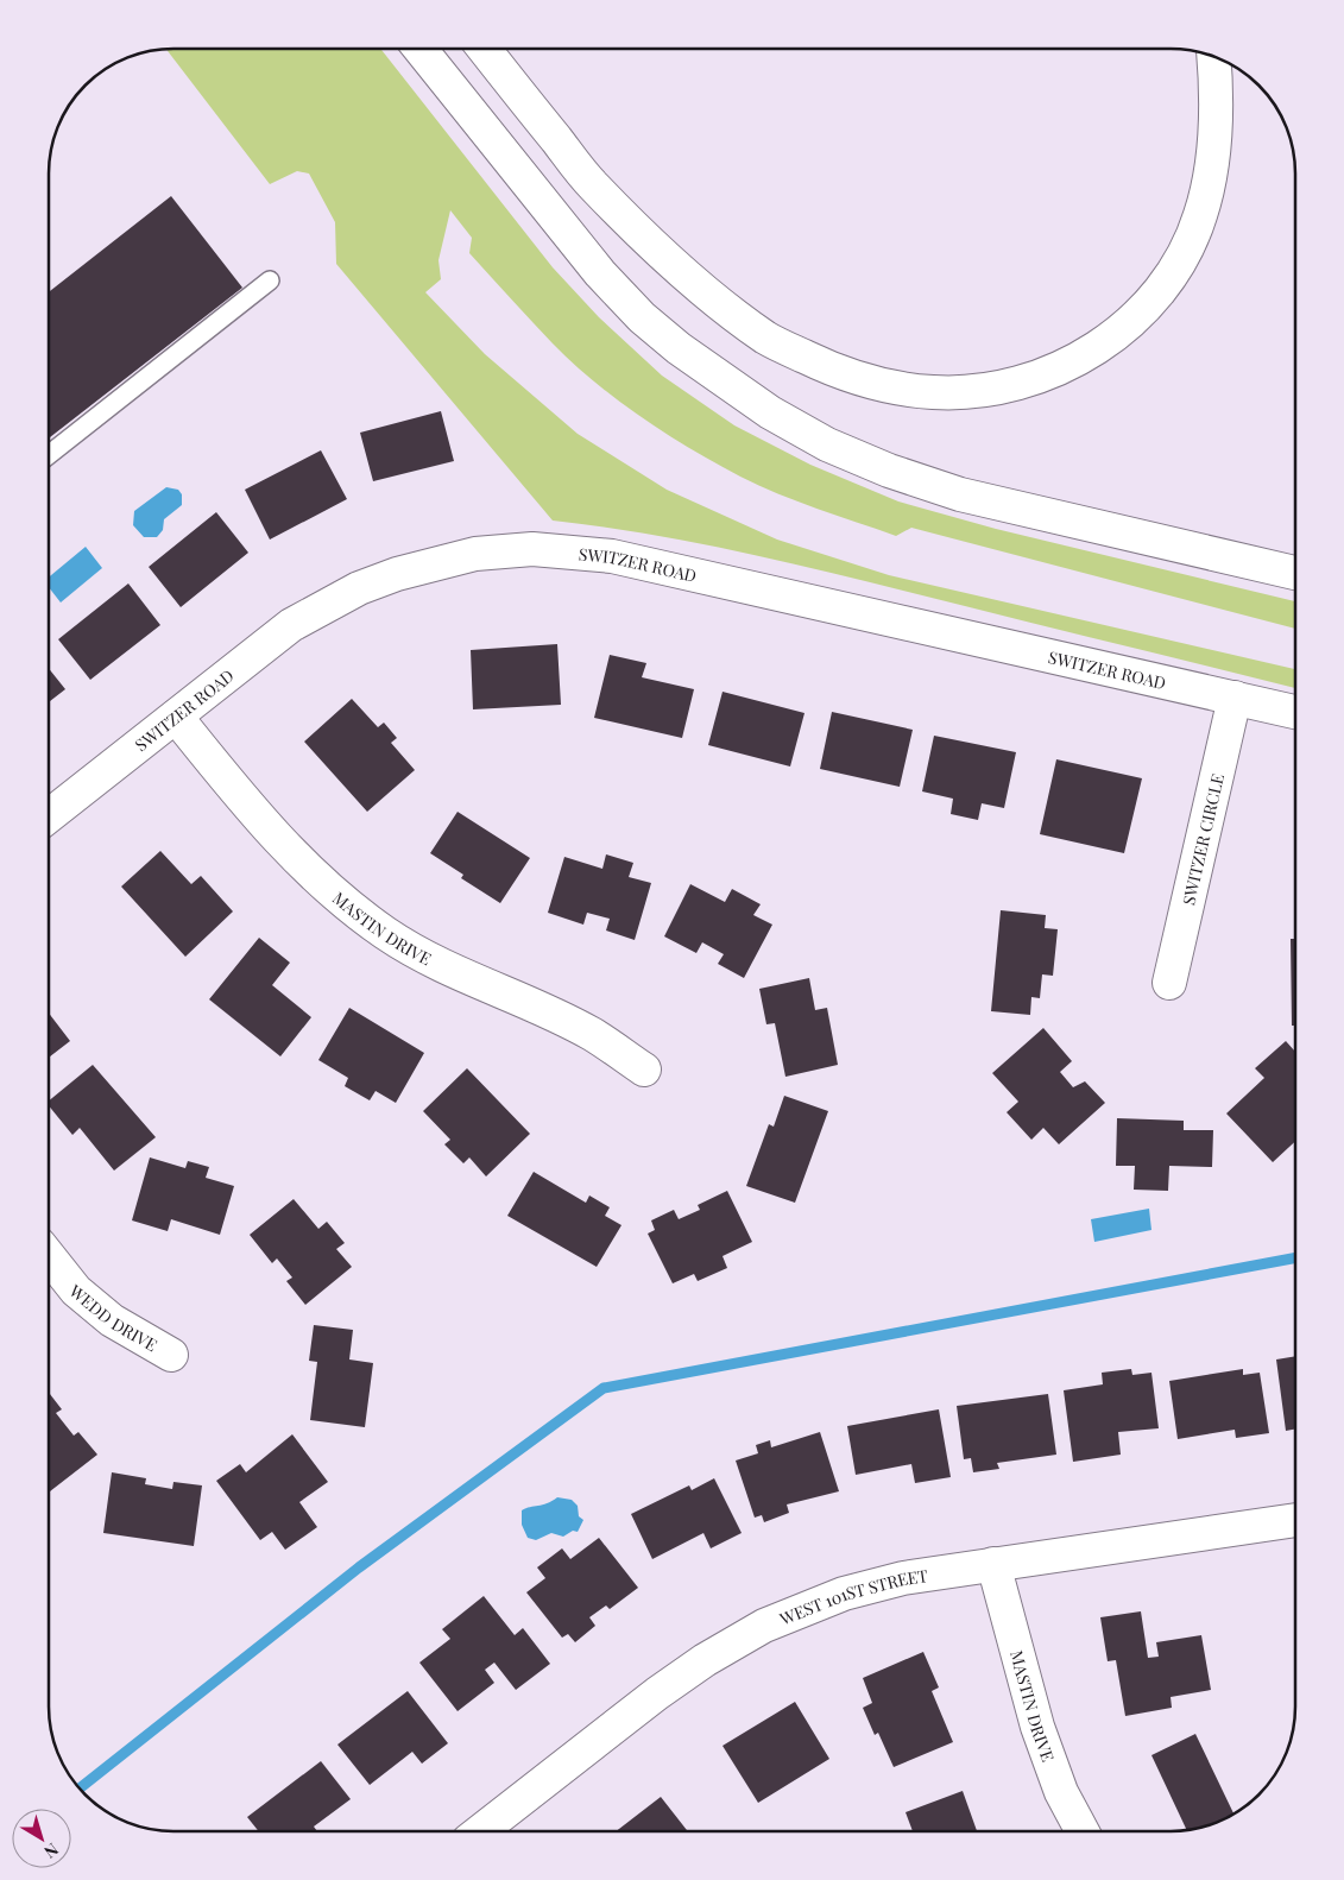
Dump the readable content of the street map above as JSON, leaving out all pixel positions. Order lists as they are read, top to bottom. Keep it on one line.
{"streets":{"main road":["SWITZER ROAD","SWITZER CIRCLE","MASTIN DRIVE","WEDD DRIVE","WEST 101ST STREET"]},"crossings":[["SWITZER ROAD","SWITZER CIRCLE"],["SWITZER ROAD","MASTIN DRIVE"],["MASTIN DRIVE","WEST 101ST STREET"]],"north":"bottom right"}
